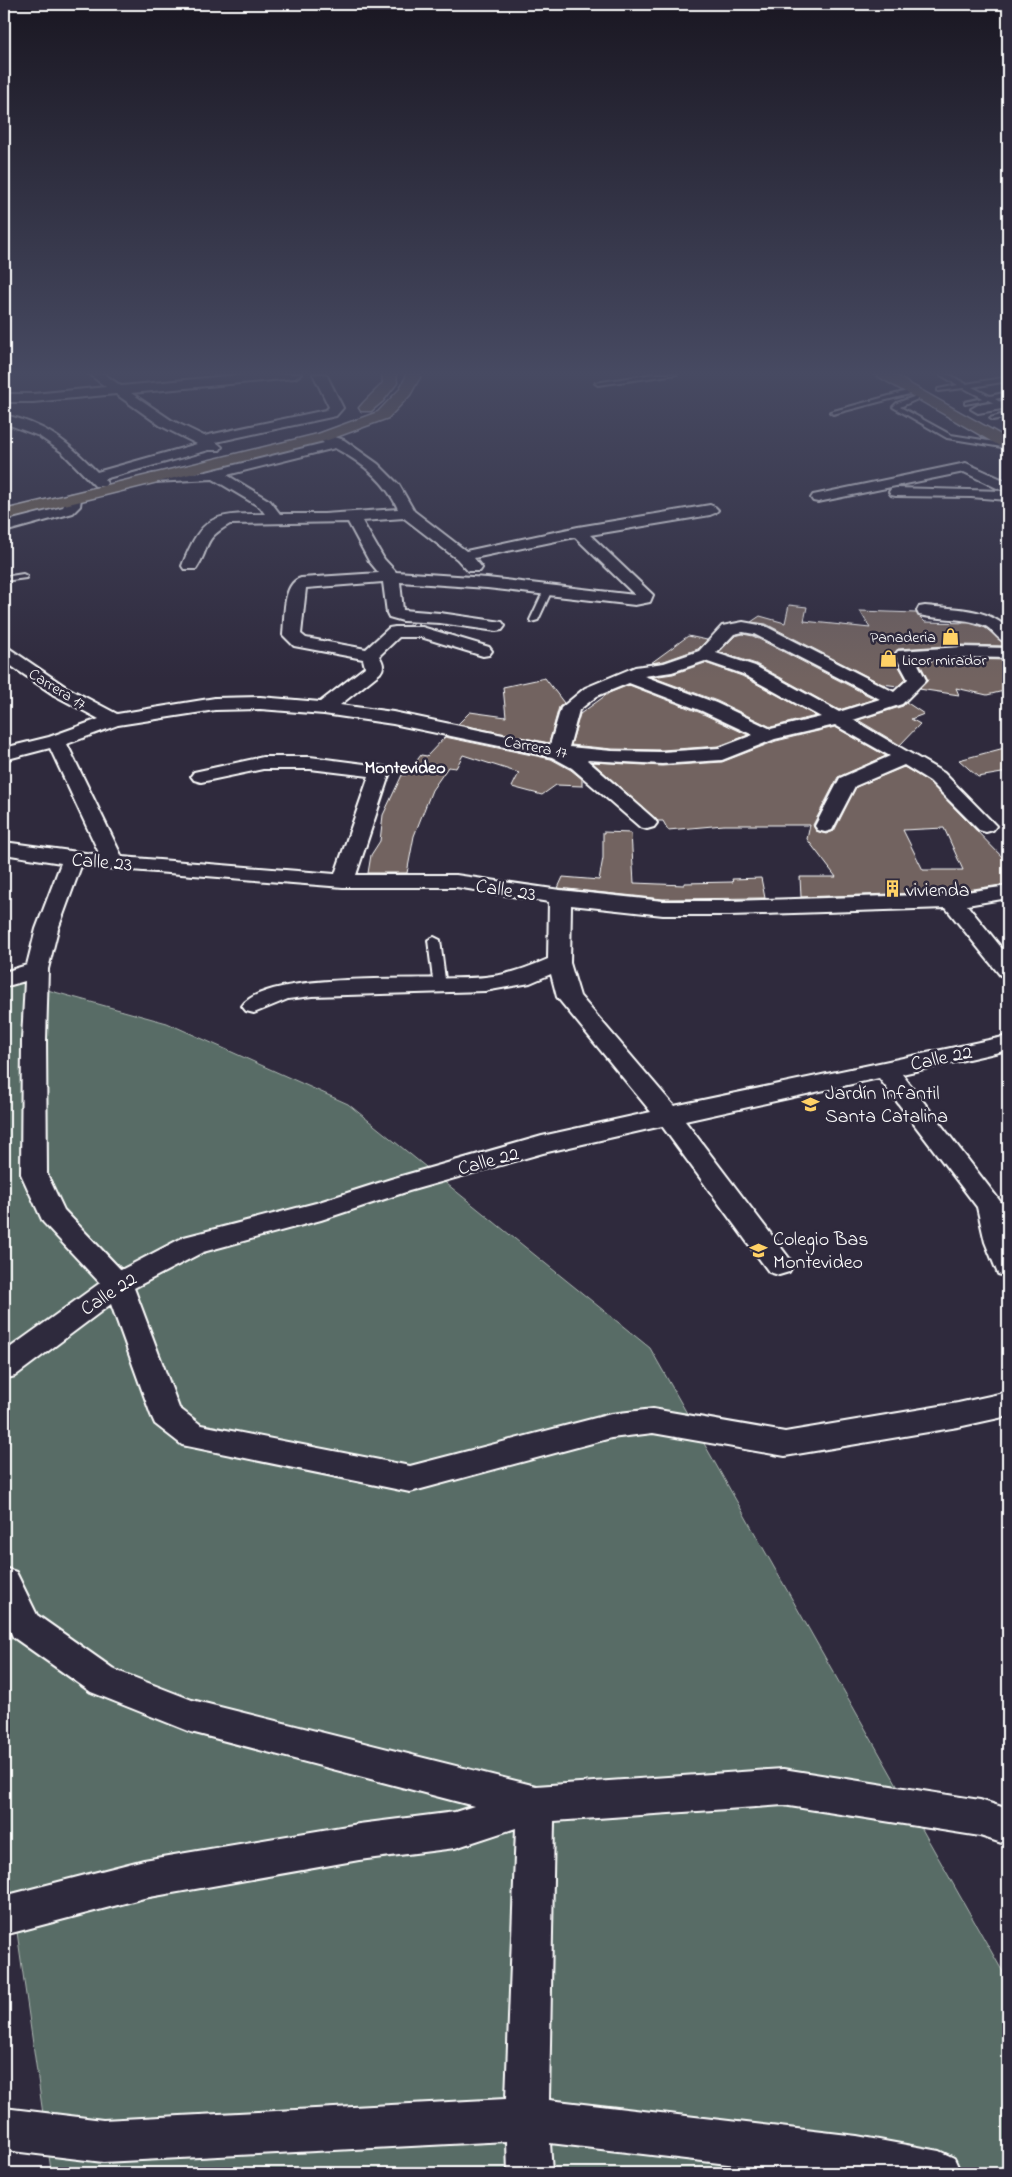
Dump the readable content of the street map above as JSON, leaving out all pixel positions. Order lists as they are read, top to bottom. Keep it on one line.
{"streets":{"street":["Carrera 17","Calle 23","Calle 22"]},"districts":["Montevideo"],"places":{"shop":["Panaderia","Licor mirador"],"building":["vivienda"],"school or university":["Jardín Infantil Santa Catalina","Colegio Bas Montevideo"]}}
